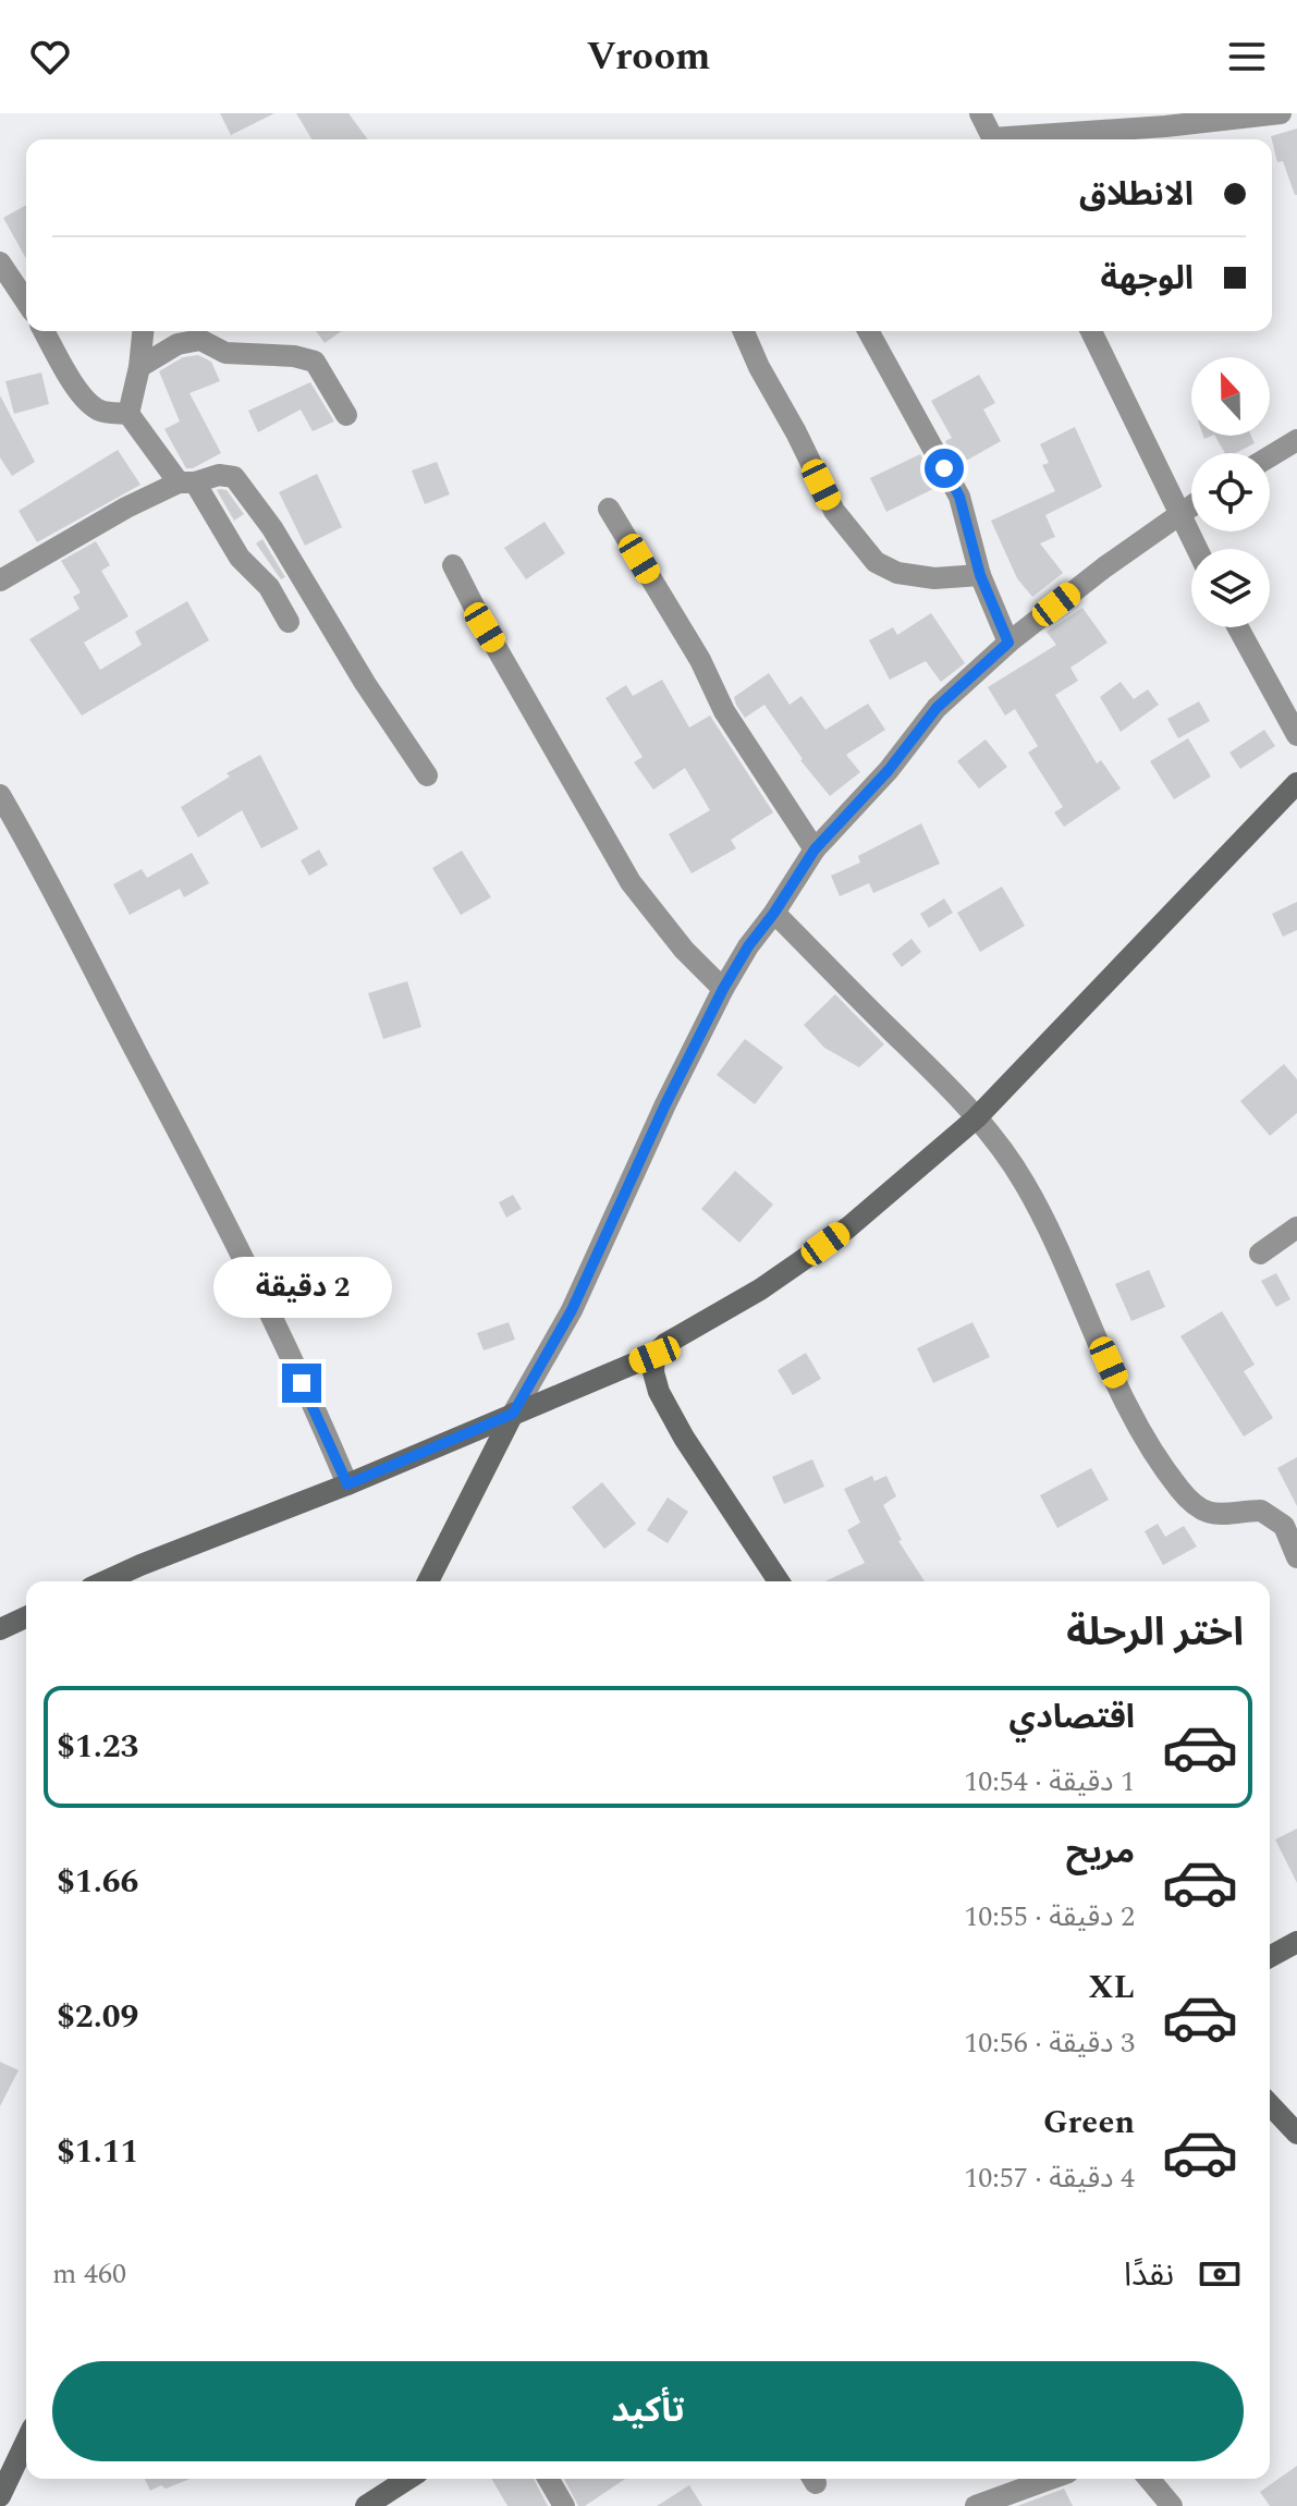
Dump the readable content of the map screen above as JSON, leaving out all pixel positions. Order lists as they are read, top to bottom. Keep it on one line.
{"north":"top","page":{"header":"Vroom","banner":["الانطلاق","الوجهة"],"bubble":"2 دقيقة","heading":"اختر الرحلة","list":[{"name":"اقتصادي","note":"1 دقيقة · 10:54","value":"$1.23"},{"name":"مريح","note":"2 دقيقة · 10:55","value":"$1.66"},{"name":"XL","note":"3 دقيقة · 10:56","value":"$2.09"},{"name":"Green","note":"4 دقيقة · 10:57","value":"$1.11"}],"pay":["نقدًا","460 m"],"buttons":"تأكيد"}}
